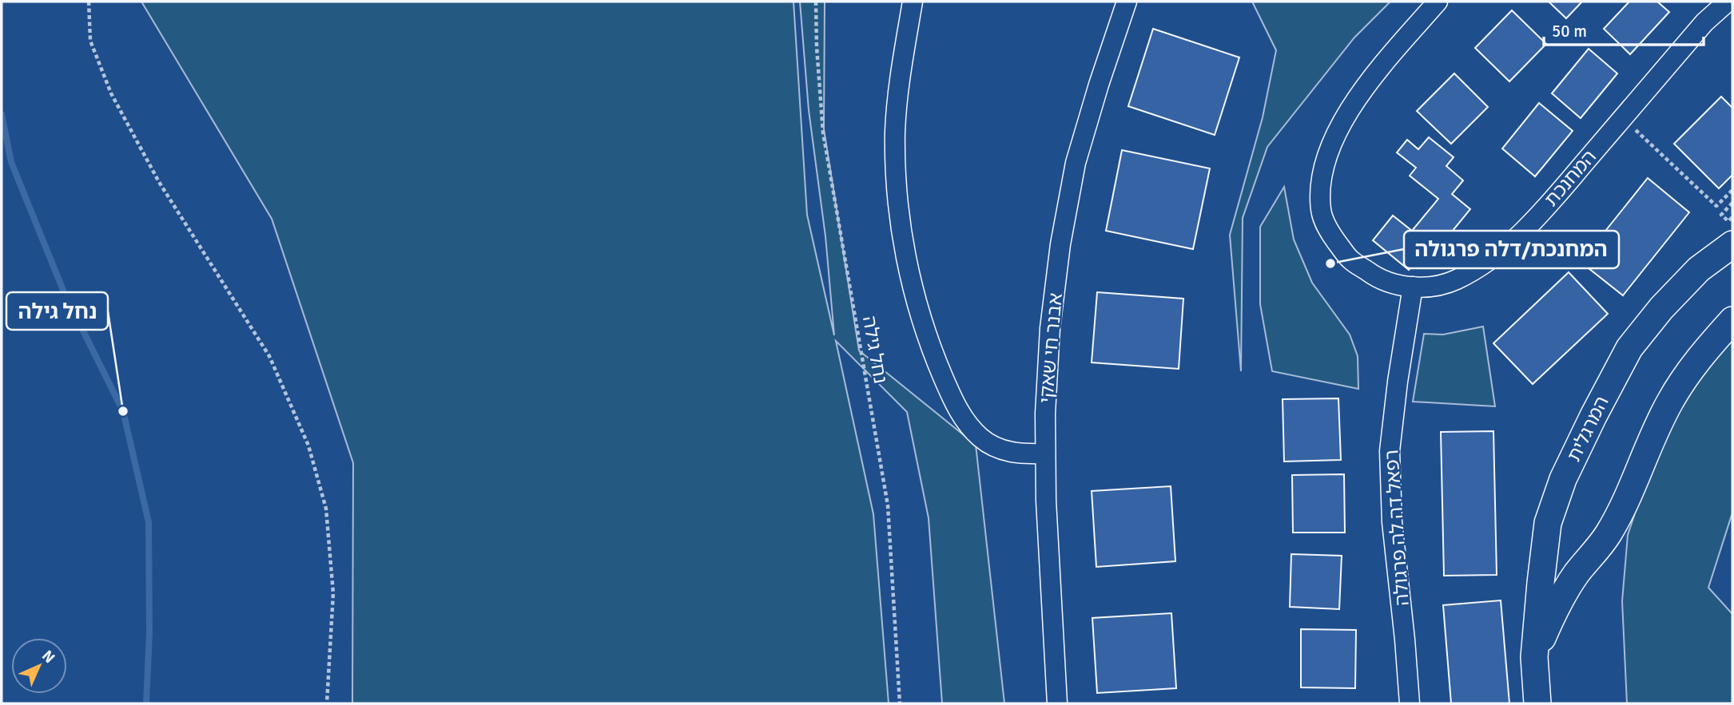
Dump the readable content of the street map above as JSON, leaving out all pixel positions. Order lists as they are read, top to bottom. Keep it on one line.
{"streets":{"street":["המחנכת","אבנר חי שאקי","המרגלית","רפאל דה לה פרגולה"],"path":["נחל גילה"]},"crossings":[["המחנכת","רפאל דה לה פרגולה"]],"places":["המחנכת/דלה פרגולה","נחל גילה"],"scale_bar":"50 m","north":"top right"}
